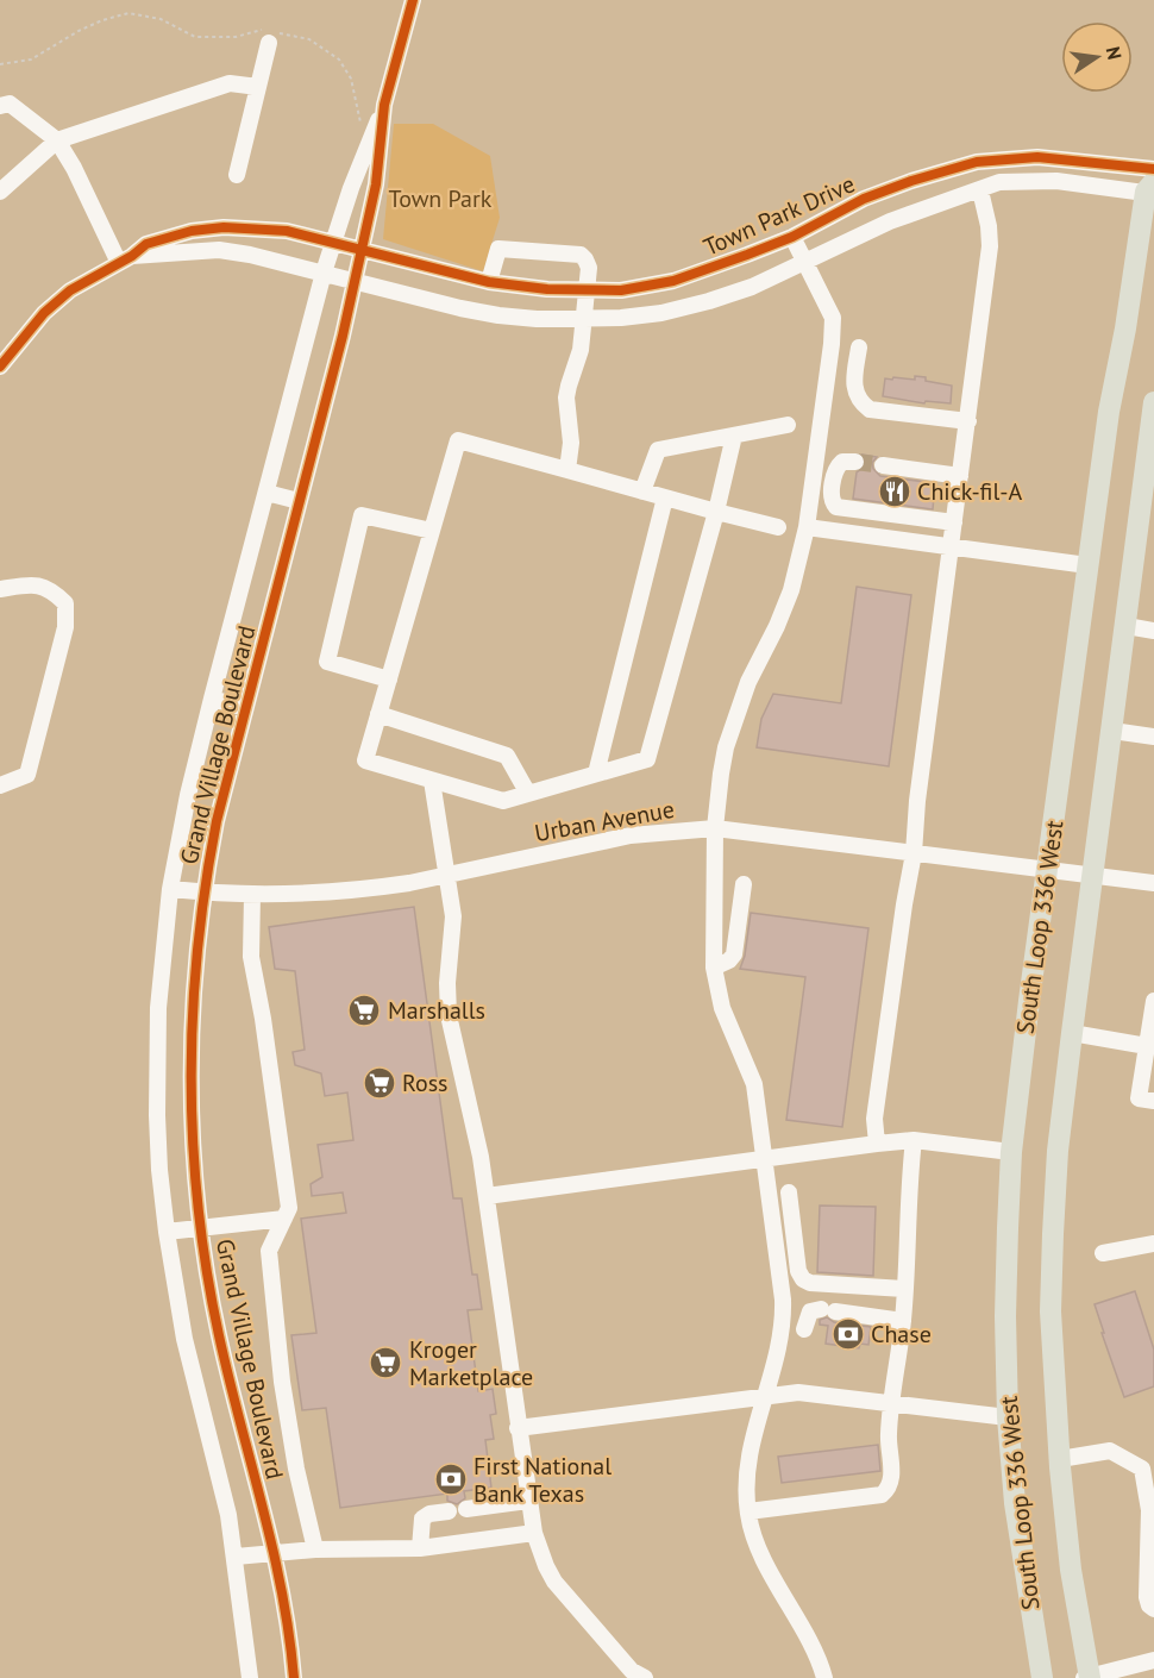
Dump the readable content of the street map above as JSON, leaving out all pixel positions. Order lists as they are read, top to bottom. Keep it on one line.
{"streets":{"main road":["South Loop 336 West"],"street":["Town Park Drive","Grand Village Boulevard","Urban Avenue"]},"crossings":[["Town Park Drive","Grand Village Boulevard"],["Town Park Drive","South Loop 336 West"],["Grand Village Boulevard","Urban Avenue"],["Urban Avenue","South Loop 336 West"]],"parks":["Town Park"],"places":{"restaurant":["Chick-fil-A"],"supermarket":["Marshalls","Ross","Kroger Marketplace"],"bank":["Chase","First National Bank Texas"]},"north":"right"}
